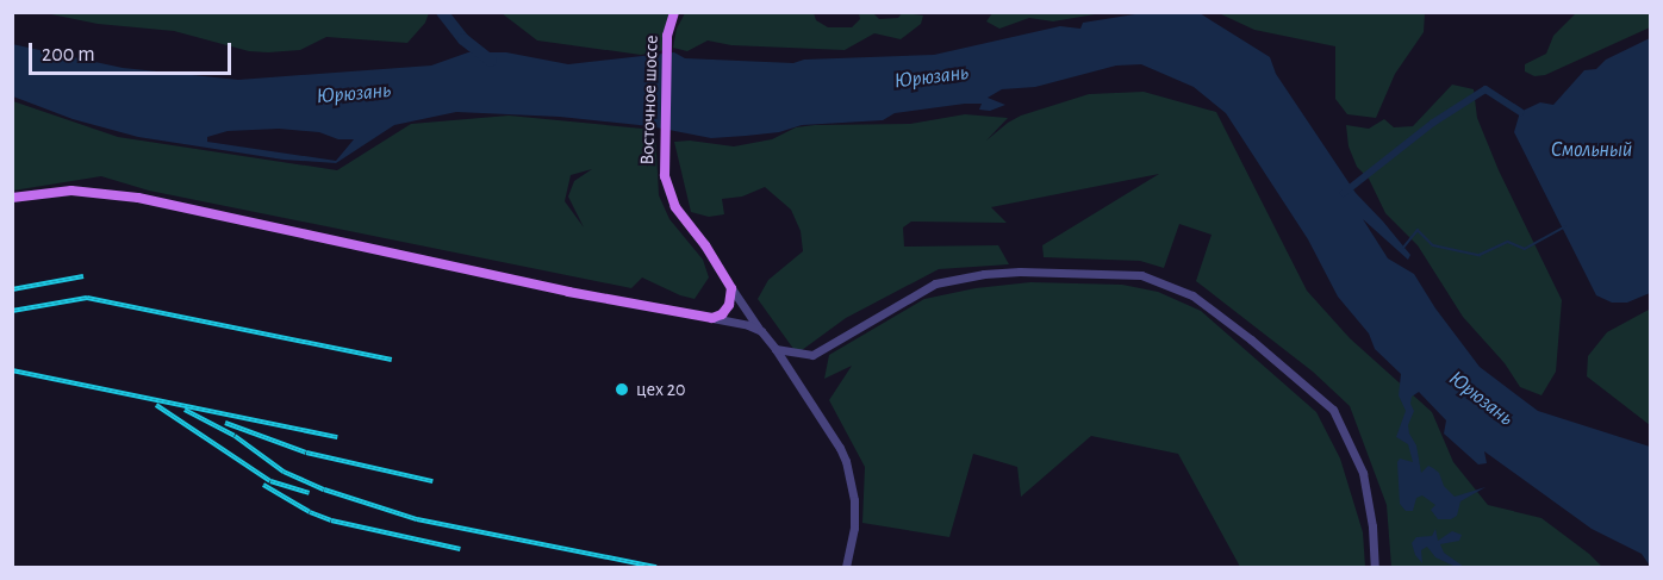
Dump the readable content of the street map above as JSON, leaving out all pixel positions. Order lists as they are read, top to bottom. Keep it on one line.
{"streets":{"main road":["Восточное шоссе"]},"water":["Юрюзань","Смольный"],"places":["цех 20"],"scale_bar":"200 m"}
